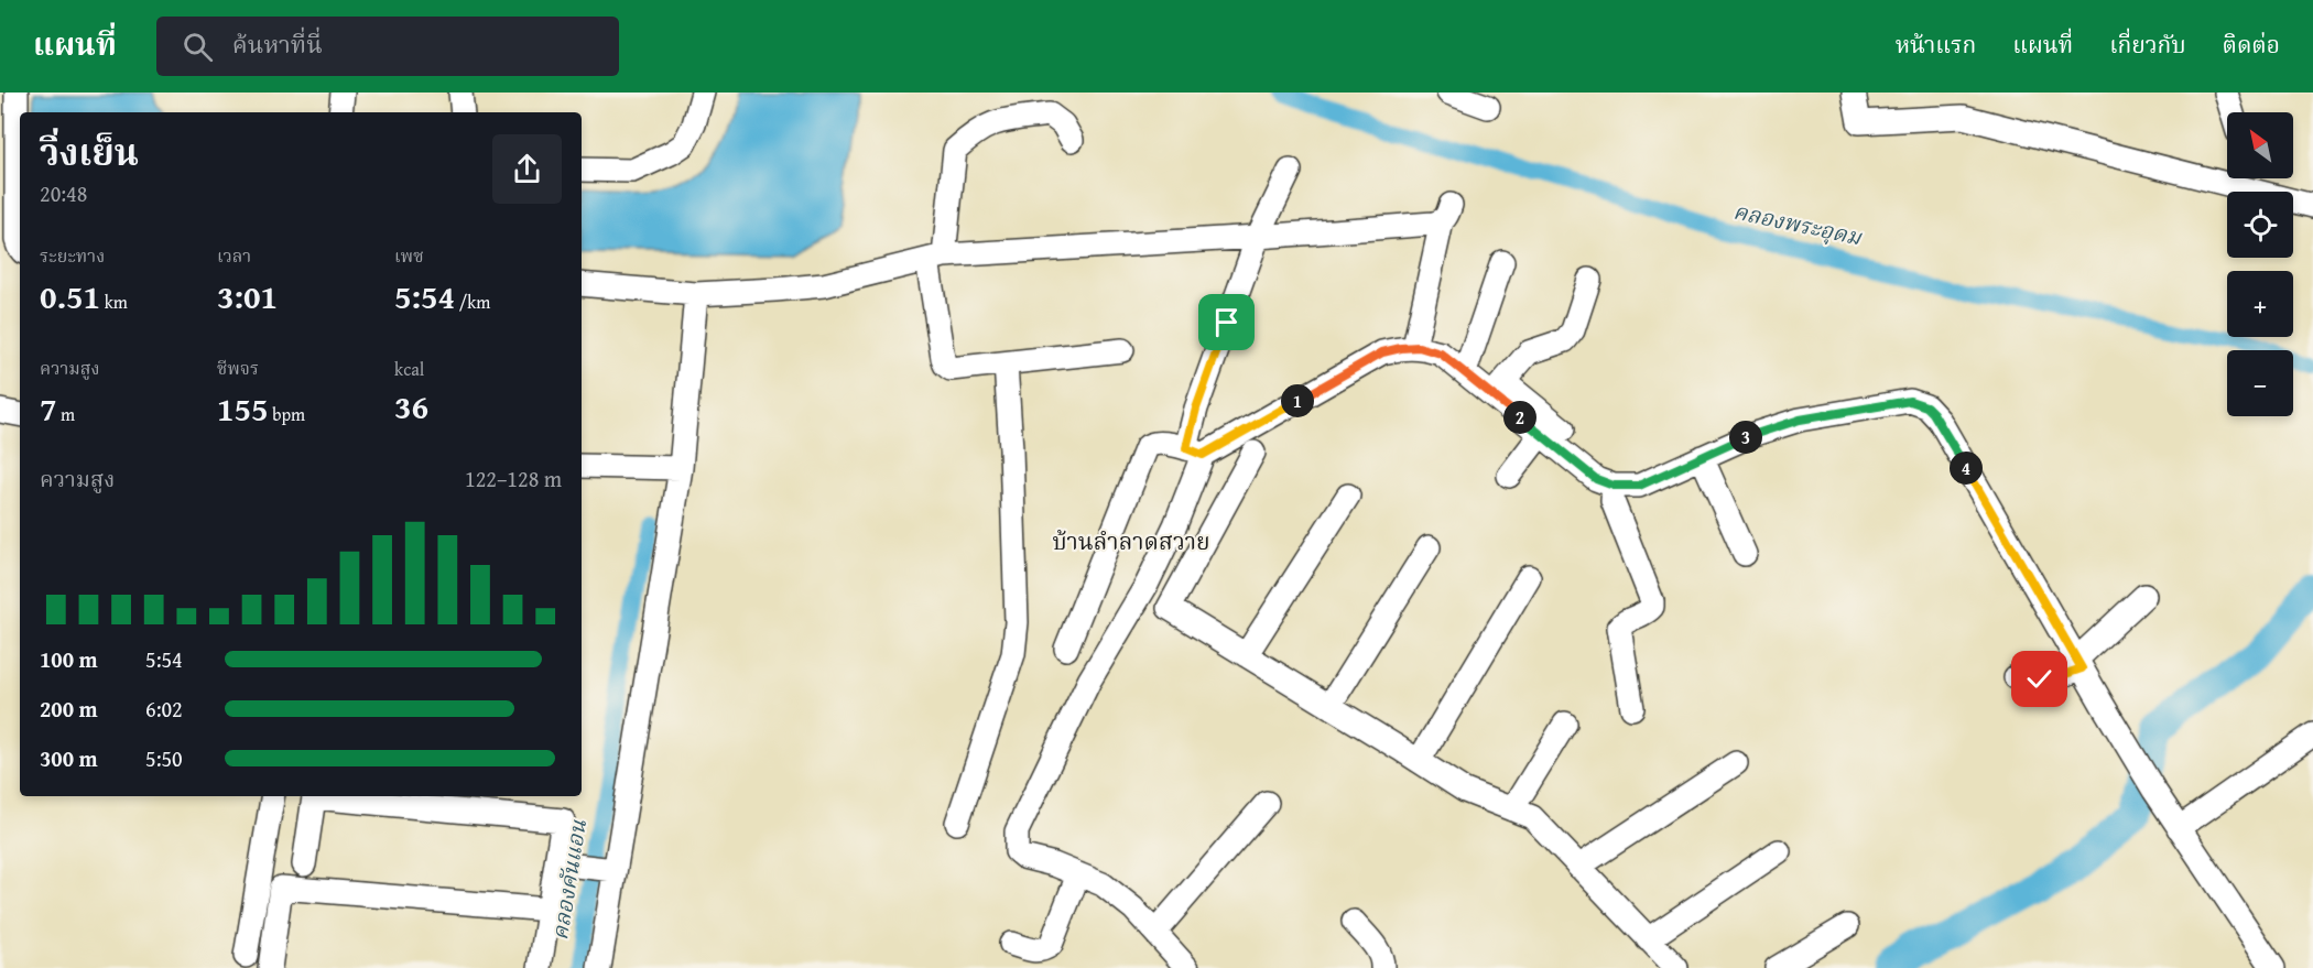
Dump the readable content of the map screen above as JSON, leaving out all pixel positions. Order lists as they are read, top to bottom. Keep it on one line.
{"districts":["บ้านลำลาดสวาย"],"water":["คลองพระอุดม","คลองคันแอน"],"north":"top left","page":{"header":"แผนที่","search":"ค้นหาที่นี่","nav":["หน้าแรก","แผนที่","เกี่ยวกับ","ติดต่อ"],"map_buttons":["+","−"],"heading":["วิ่งเย็น","20:48"],"stats":[["ระยะทาง","0.51 km"],["เวลา","3:01"],["เพซ","5:54 /km"],["ความสูง","7 m"],["ชีพจร","155 bpm"],["kcal","36"]],"pins":["1","2","3","4"],"chart":["ความสูง","122–128 m"],"list":[{"name":"100 m","note":"5:54"},{"name":"200 m","note":"6:02"},{"name":"300 m","note":"5:50"}]}}
